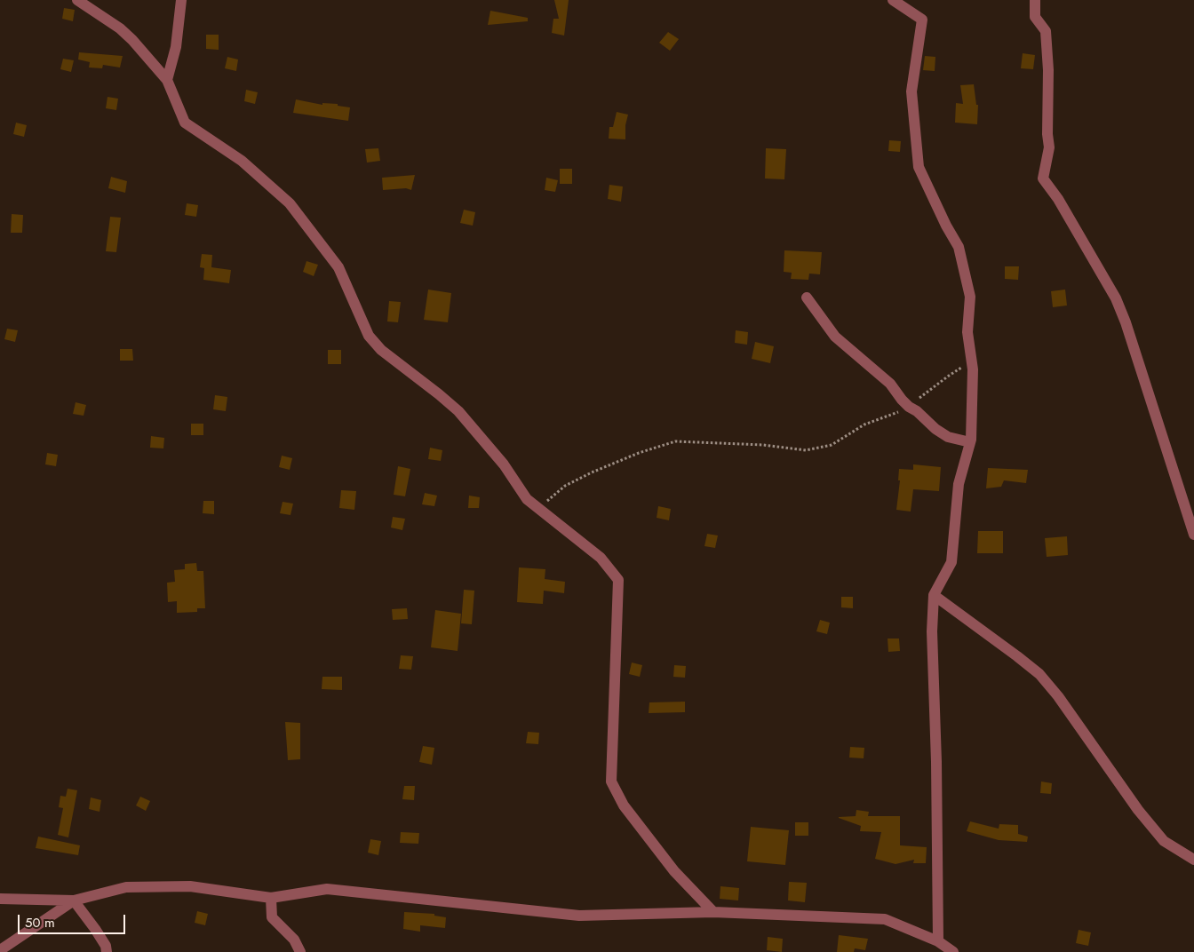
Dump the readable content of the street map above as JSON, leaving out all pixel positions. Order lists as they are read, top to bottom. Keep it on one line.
{"scale_bar":"50 m"}
